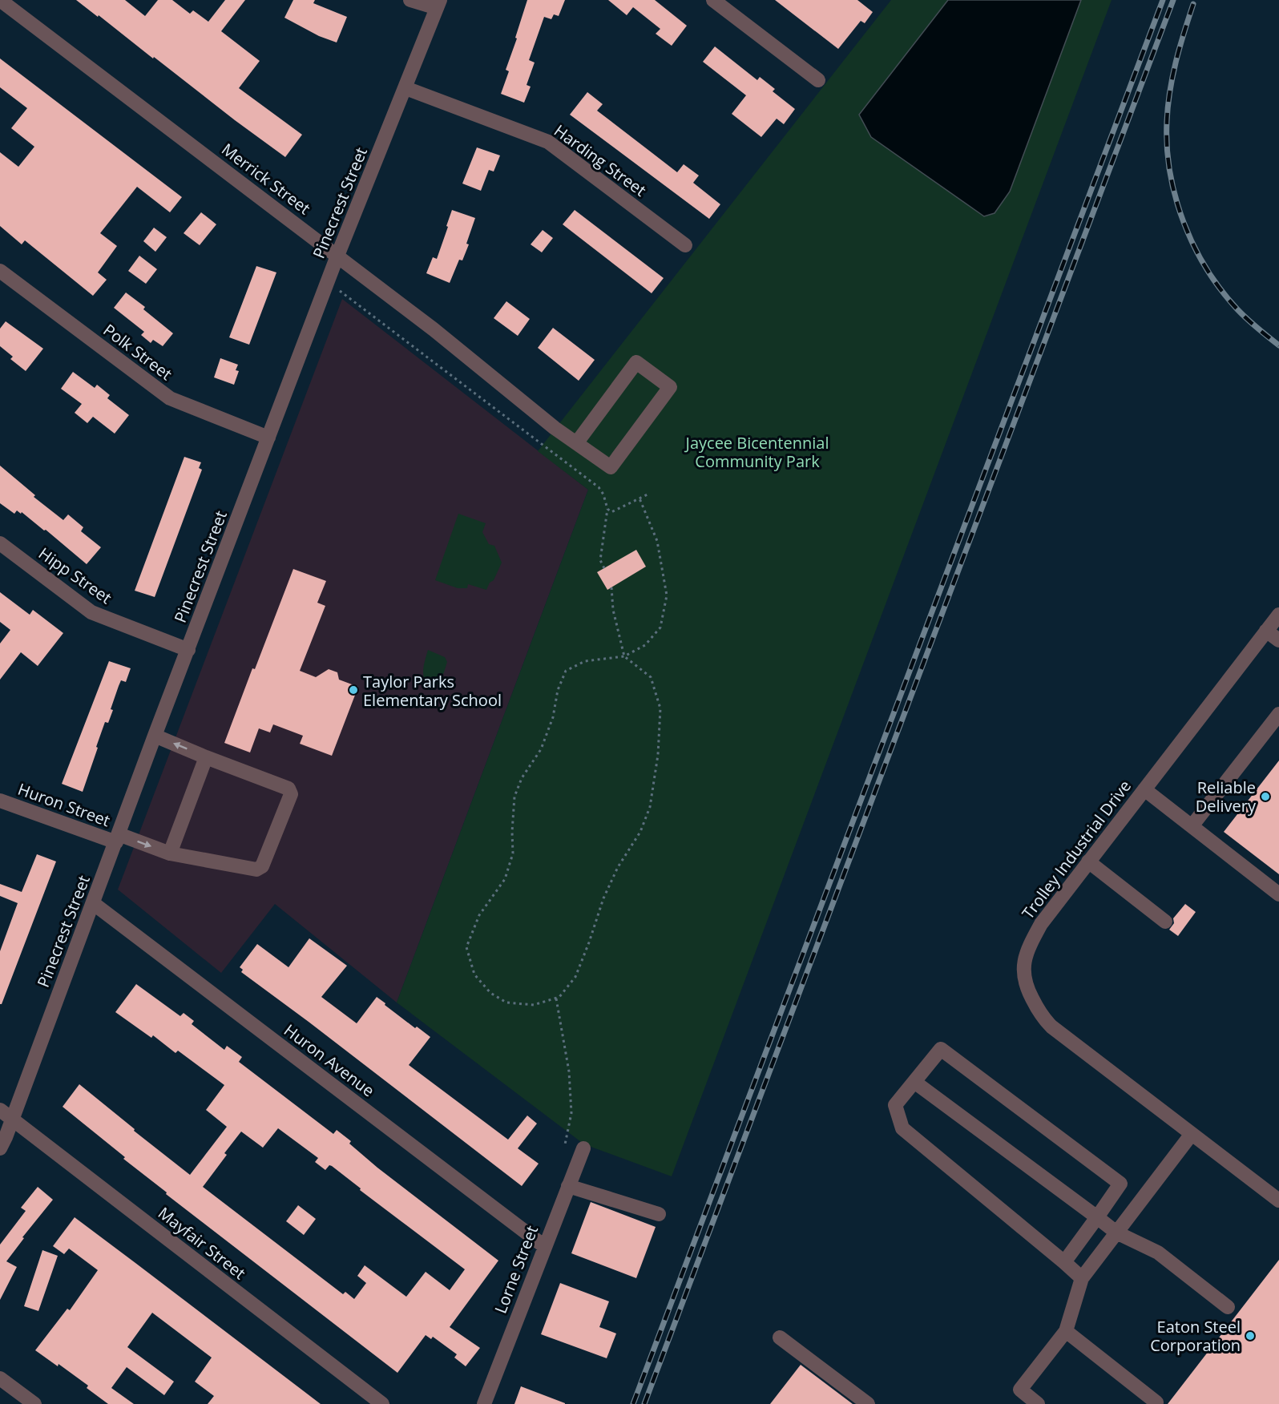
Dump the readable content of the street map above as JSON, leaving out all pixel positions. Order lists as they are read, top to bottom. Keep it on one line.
{"streets":{"street":["Harding Street","Merrick Street","Pinecrest Street","Polk Street","Hipp Street","Huron Street","Trolley Industrial Drive","Huron Avenue","Mayfair Street","Lorne Street"]},"crossings":[["Harding Street","Pinecrest Street"],["Merrick Street","Pinecrest Street"],["Pinecrest Street","Polk Street"],["Pinecrest Street","Hipp Street"],["Pinecrest Street","Huron Street"],["Pinecrest Street","Huron Avenue"],["Pinecrest Street","Mayfair Street"],["Huron Avenue","Lorne Street"]],"parks":["Jaycee Bicentennial Community Park"],"places":["Taylor Parks Elementary School","Reliable Delivery","Eaton Steel Corporation"]}
